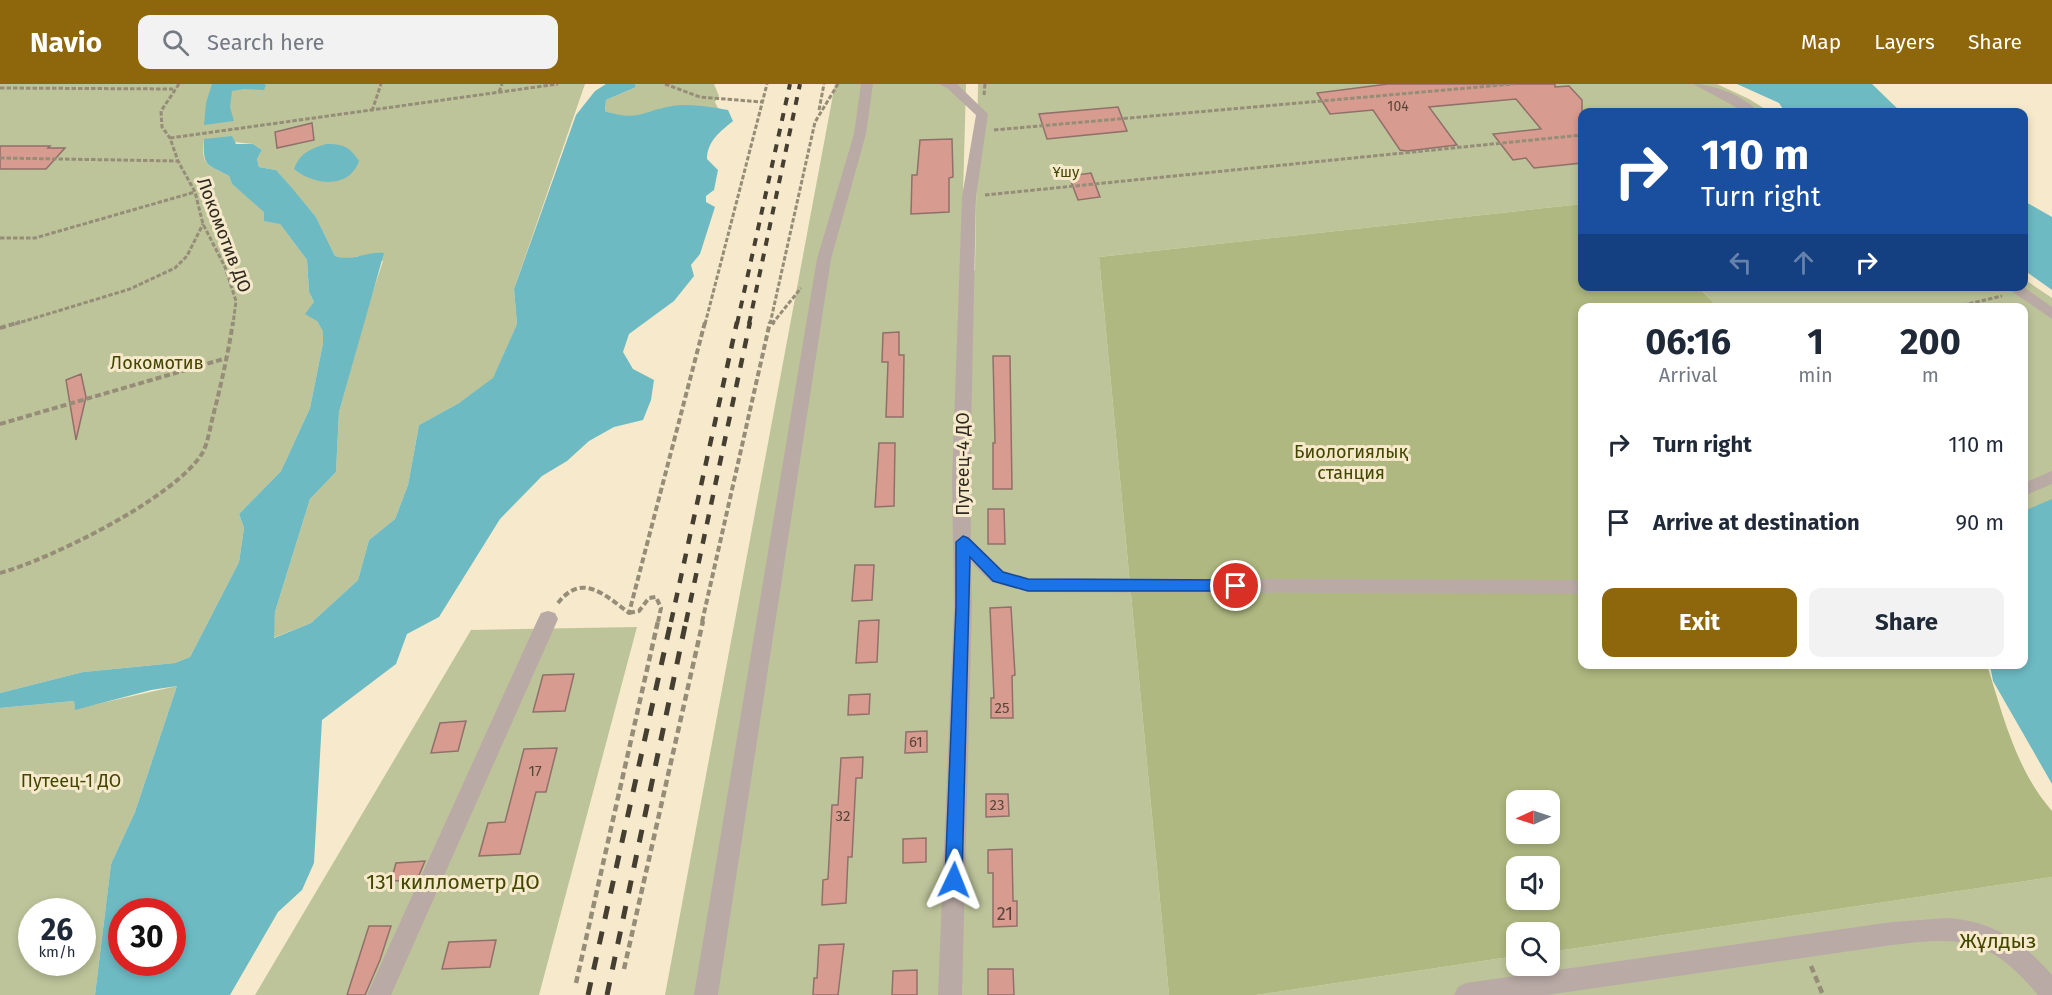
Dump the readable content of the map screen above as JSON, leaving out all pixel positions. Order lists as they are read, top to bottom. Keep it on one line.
{"streets":{"street":["Путеец-4 ДО"],"path":["Локомотив ДО"]},"parks":["Ұшу","Локомотив","Биологиялық станция","Путеец-1 ДО","131 киллометр ДО","Жұлдыз"],"house_numbers":["104","25","61","17","23","32","21"],"north":"left","page":{"header":"Navio","search":"Search here","nav":["Map","Layers","Share"],"turn":["110 m","Turn right"],"eta":["06:16","Arrival","1","min","200","m"],"list":[{"name":"Turn right","value":"110 m"},{"name":"Arrive at destination","value":"90 m"}],"buttons":["Exit","Share"],"speed":"26 km/h","limit":"30"}}
